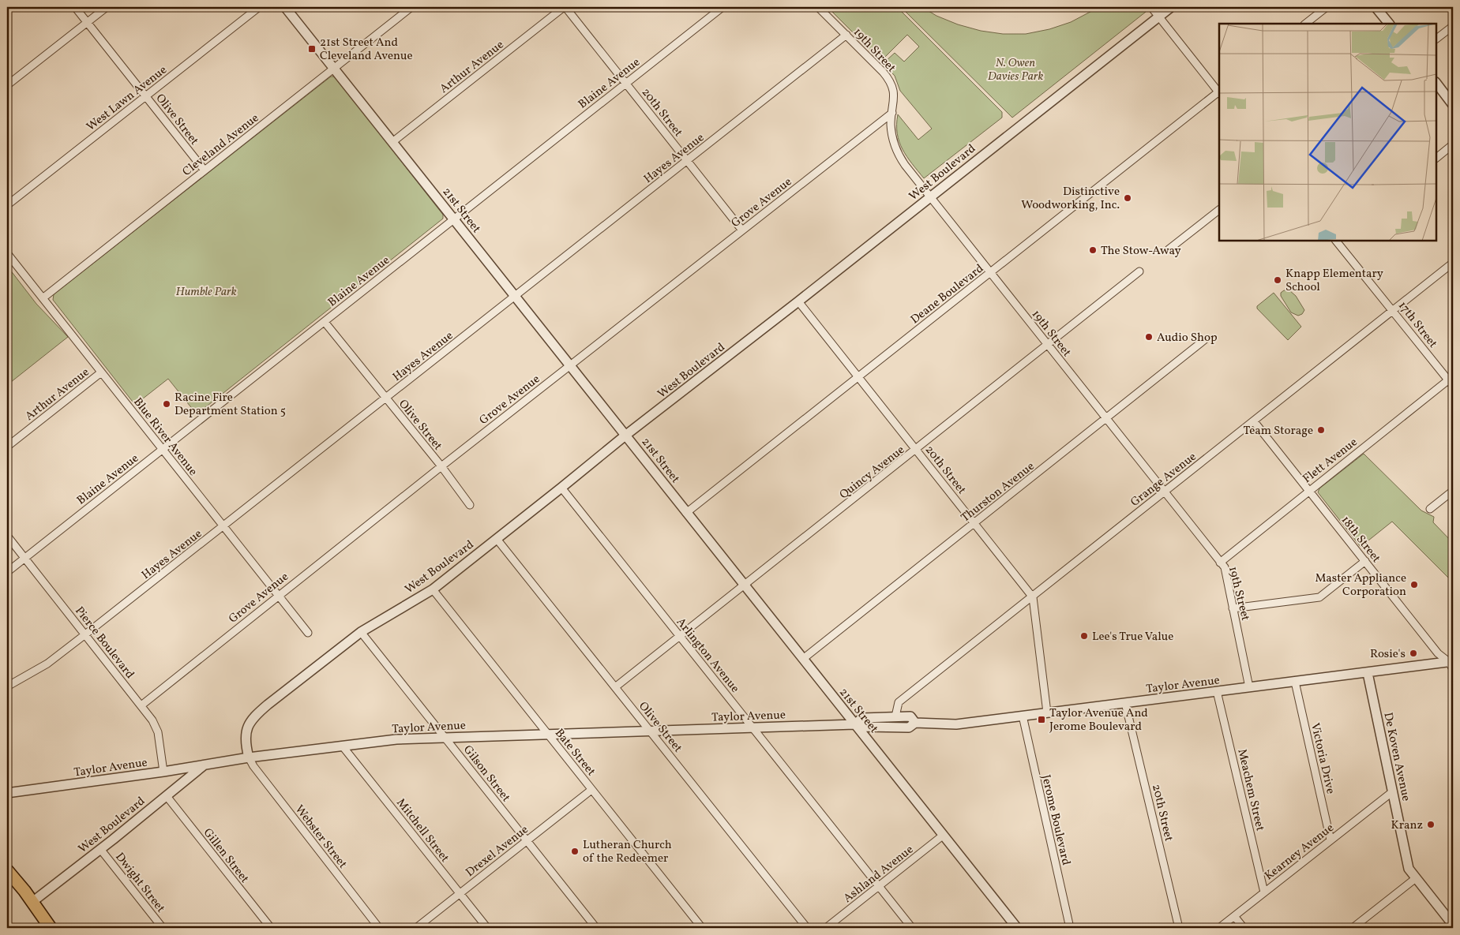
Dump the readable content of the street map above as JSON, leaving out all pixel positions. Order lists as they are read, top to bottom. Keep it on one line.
{"streets":{"street":["19th Street","Arthur Avenue","Blaine Avenue","West Lawn Avenue","20th Street","Olive Street","Cleveland Avenue","Hayes Avenue","West Boulevard","Grove Avenue","21st Street","Deane Boulevard","17th Street","Blue River Avenue","Flett Avenue","Quincy Avenue","Grange Avenue","Thurston Avenue","18th Street","Pierce Boulevard","Arlington Avenue","Taylor Avenue","Bate Street","De Koven Avenue","Victoria Drive","Gilson Street","Meachem Street","Jerome Boulevard","Mitchell Street","Webster Street","Drexel Avenue","Kearney Avenue","Gillen Street","Ashland Avenue","Dwight Street"]},"crossings":[["19th Street","Hayes Avenue"],["19th Street","West Boulevard"],["19th Street","Grove Avenue"],["19th Street","Deane Boulevard"],["19th Street","Flett Avenue"],["19th Street","Quincy Avenue"],["19th Street","Grange Avenue"],["19th Street","Thurston Avenue"],["19th Street","Taylor Avenue"],["Arthur Avenue","20th Street"],["Arthur Avenue","21st Street"],["Arthur Avenue","Blue River Avenue"],["Blaine Avenue","20th Street"],["Blaine Avenue","Olive Street"],["Blaine Avenue","21st Street"],["Blaine Avenue","Blue River Avenue"],["Blaine Avenue","Pierce Boulevard"],["West Lawn Avenue","Olive Street"],["20th Street","Hayes Avenue"],["20th Street","West Boulevard"],["20th Street","Grove Avenue"],["20th Street","Deane Boulevard"],["20th Street","Quincy Avenue"],["20th Street","Grange Avenue"],["20th Street","Thurston Avenue"],["20th Street","Taylor Avenue"],["Olive Street","Cleveland Avenue"],["Olive Street","Hayes Avenue"],["Olive Street","West Boulevard"],["Olive Street","Grove Avenue"],["Olive Street","Quincy Avenue"],["Olive Street","Taylor Avenue"],["Cleveland Avenue","21st Street"],["Cleveland Avenue","Blue River Avenue"],["Hayes Avenue","21st Street"],["Hayes Avenue","Blue River Avenue"],["Hayes Avenue","Pierce Boulevard"],["West Boulevard","21st Street"],["West Boulevard","Arlington Avenue"],["West Boulevard","Taylor Avenue"],["West Boulevard","Bate Street"],["West Boulevard","Gilson Street"],["West Boulevard","Webster Street"],["West Boulevard","Gillen Street"],["West Boulevard","Dwight Street"],["Grove Avenue","21st Street"],["Grove Avenue","Blue River Avenue"],["Grove Avenue","Pierce Boulevard"],["21st Street","Deane Boulevard"],["21st Street","Quincy Avenue"],["21st Street","Thurston Avenue"],["21st Street","Taylor Avenue"],["21st Street","Ashland Avenue"],["17th Street","Flett Avenue"],["17th Street","Grange Avenue"],["Flett Avenue","18th Street"],["Quincy Avenue","Arlington Avenue"],["Grange Avenue","18th Street"],["Grange Avenue","Taylor Avenue"],["18th Street","Taylor Avenue"],["Pierce Boulevard","Taylor Avenue"],["Arlington Avenue","Taylor Avenue"],["Arlington Avenue","Ashland Avenue"],["Taylor Avenue","Bate Street"],["Taylor Avenue","De Koven Avenue"],["Taylor Avenue","Victoria Drive"],["Taylor Avenue","Gilson Street"],["Taylor Avenue","Meachem Street"],["Taylor Avenue","Jerome Boulevard"],["Taylor Avenue","Mitchell Street"],["Taylor Avenue","Webster Street"],["Bate Street","Drexel Avenue"],["De Koven Avenue","Kearney Avenue"],["Victoria Drive","Kearney Avenue"],["Gilson Street","Drexel Avenue"],["Meachem Street","Kearney Avenue"],["Mitchell Street","Drexel Avenue"]],"parks":["N. Owen Davies Park","Humble Park"],"places":{"transit":["21st Street And Cleveland Avenue","Taylor Avenue And Jerome Boulevard"],"other":["Distinctive Woodworking, Inc.","The Stow-Away","Knapp Elementary School","Audio Shop","Racine Fire Department Station 5","Team Storage","Master Appliance Corporation","Lee's True Value","Rosie's","Kranz","Lutheran Church of the Redeemer"]}}
